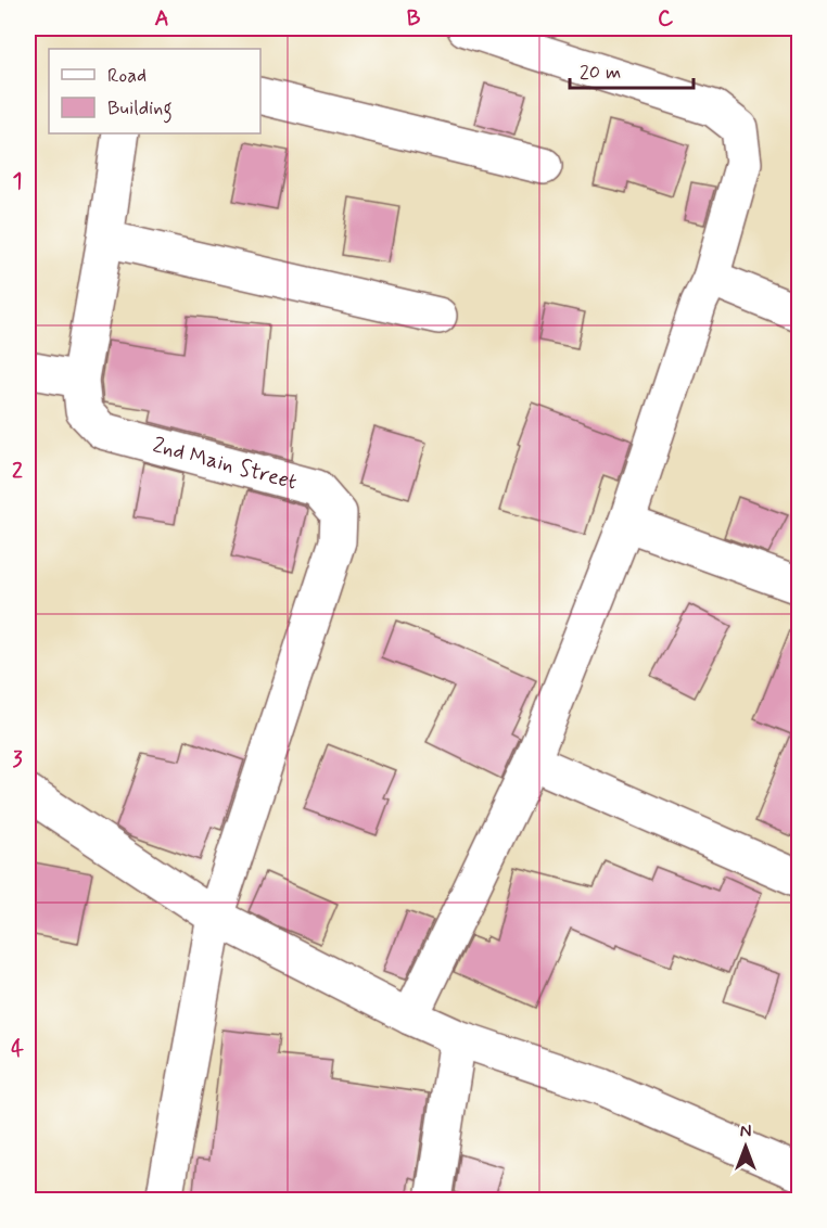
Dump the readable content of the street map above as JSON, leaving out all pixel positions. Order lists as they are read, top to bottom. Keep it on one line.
{"streets":{"street":["2nd Main Street"]},"legend":["Road","Building"],"scale_bar":"20 m","north":"top","grid":{"columns":["A","B","C"],"rows":["1","2","3","4"]}}
